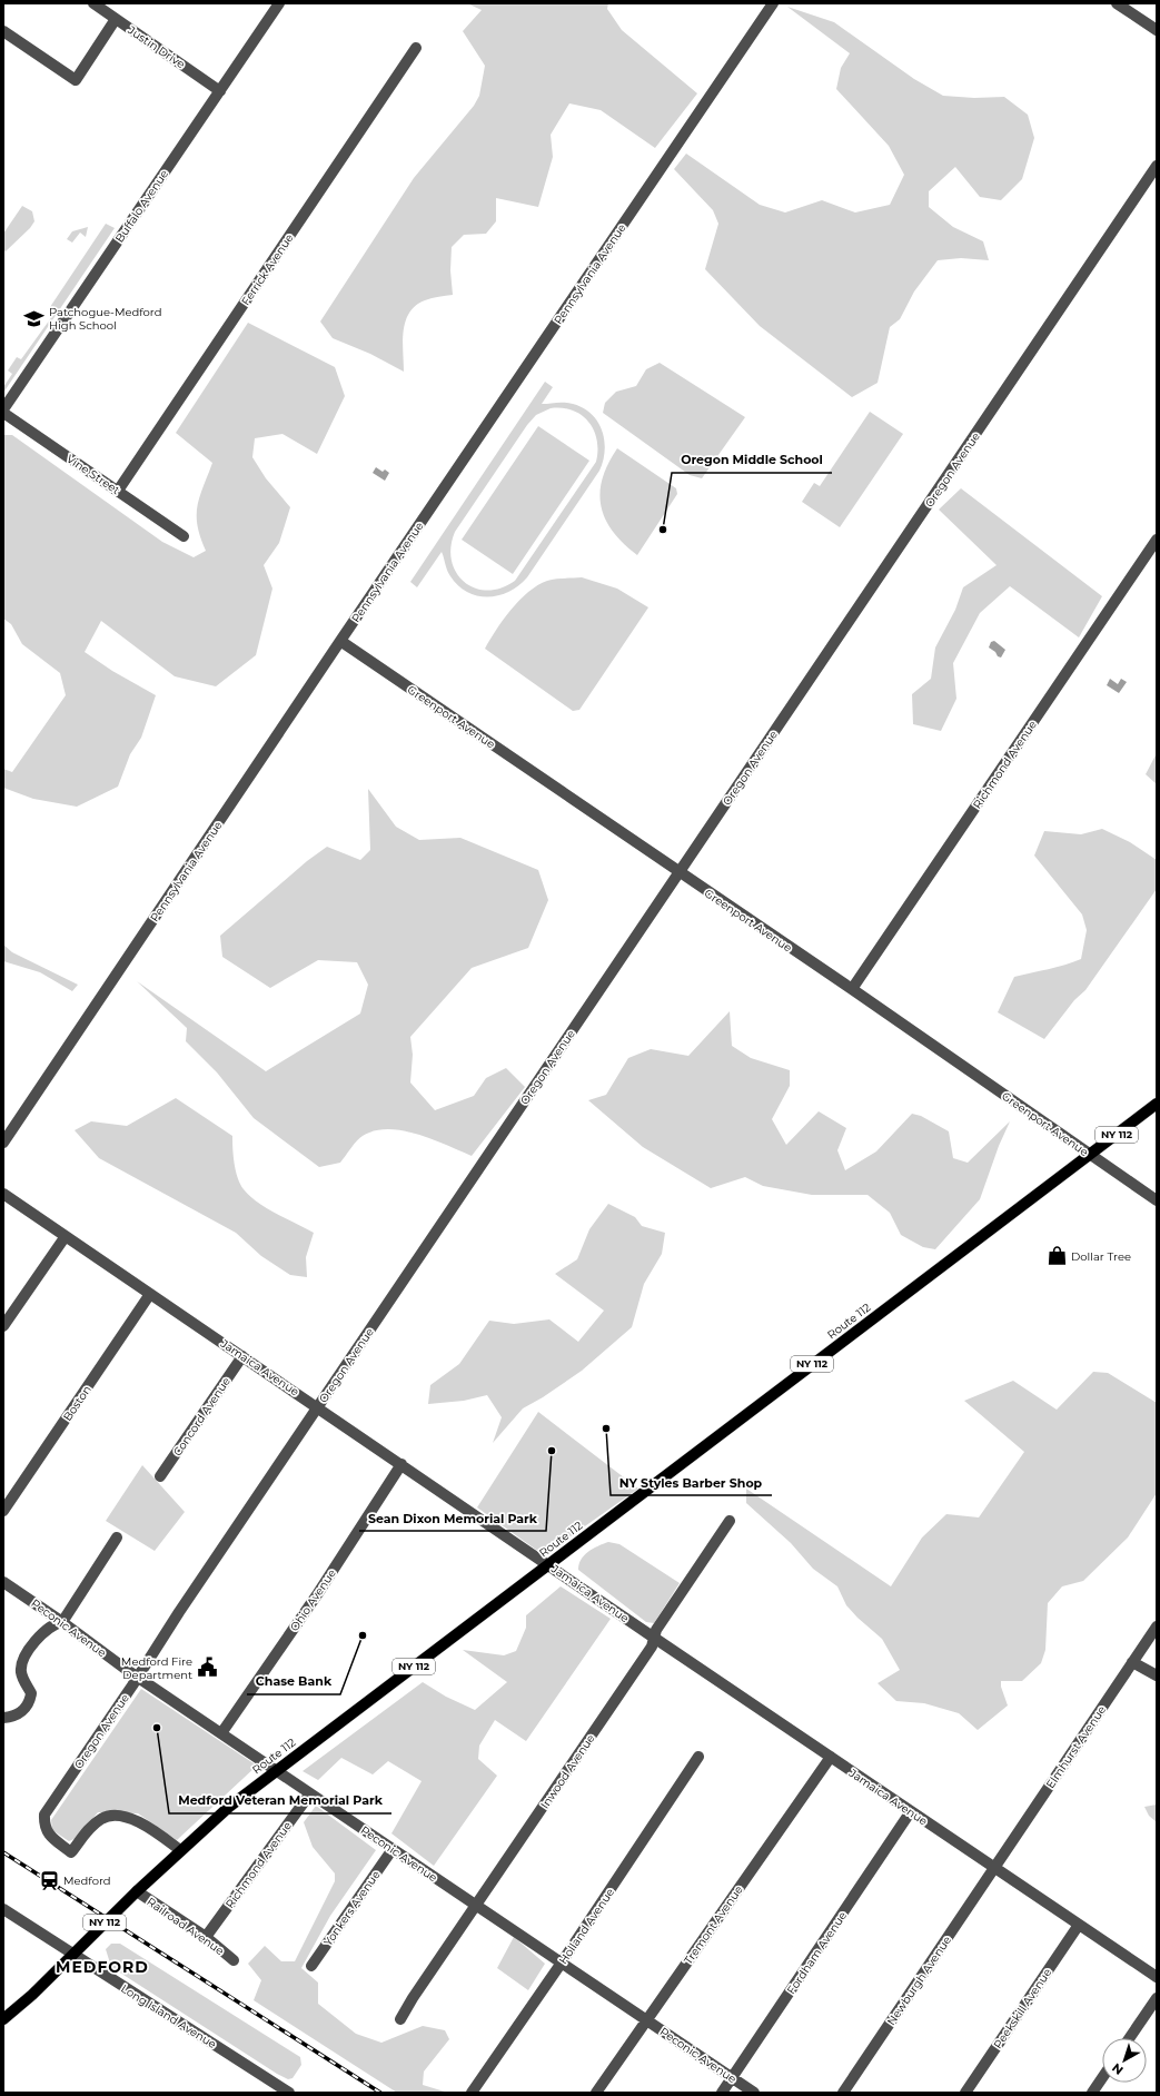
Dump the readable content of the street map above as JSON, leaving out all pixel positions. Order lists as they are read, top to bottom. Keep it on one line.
{"streets":{"main road":["NY 112","Route 112"],"street":["Justin Drive","Buffalo Avenue","Ferrick Avenue","Pennsylvania Avenue","Oregon Avenue","Vine Street","Greenport Avenue","Richmond Avenue","Jamaica Avenue","Boston","Concord Avenue","Ohio Avenue","Peconic Avenue","Elmhurst Avenue","Inwood Avenue","Yonkers Avenue","Tremont Avenue","Railroad Avenue","Holland Avenue","Fordham Avenue","Newburgh Avenue","Peekskill Avenue","Long Island Avenue"]},"crossings":[["Justin Drive","Buffalo Avenue"],["Ferrick Avenue","Vine Street"],["Pennsylvania Avenue","Greenport Avenue"],["Oregon Avenue","Greenport Avenue"],["Oregon Avenue","Route 112"],["Oregon Avenue","Jamaica Avenue"],["Oregon Avenue","Peconic Avenue"],["Greenport Avenue","Richmond Avenue"],["Greenport Avenue","Route 112"],["Richmond Avenue","Peconic Avenue"],["Richmond Avenue","Railroad Avenue"],["Route 112","Jamaica Avenue"],["Route 112","Peconic Avenue"],["Route 112","Railroad Avenue"],["Route 112","Long Island Avenue"],["Jamaica Avenue","Boston"],["Jamaica Avenue","Concord Avenue"],["Jamaica Avenue","Ohio Avenue"],["Jamaica Avenue","Elmhurst Avenue"],["Jamaica Avenue","Inwood Avenue"],["Jamaica Avenue","Tremont Avenue"],["Jamaica Avenue","Fordham Avenue"],["Jamaica Avenue","Newburgh Avenue"],["Jamaica Avenue","Peekskill Avenue"],["Ohio Avenue","Peconic Avenue"],["Peconic Avenue","Inwood Avenue"],["Peconic Avenue","Yonkers Avenue"],["Peconic Avenue","Tremont Avenue"],["Peconic Avenue","Holland Avenue"],["Peconic Avenue","Fordham Avenue"],["Elmhurst Avenue","Newburgh Avenue"]],"districts":["MEDFORD"],"places":{"school or university":["Patchogue-Medford High School"],"other":["Oregon Middle School","NY Styles Barber Shop","Sean Dixon Memorial Park","Chase Bank","Medford Veteran Memorial Park"],"shop":["Dollar Tree"],"public building":["Medford Fire Department"],"station":["Medford"]},"north":"bottom left"}
